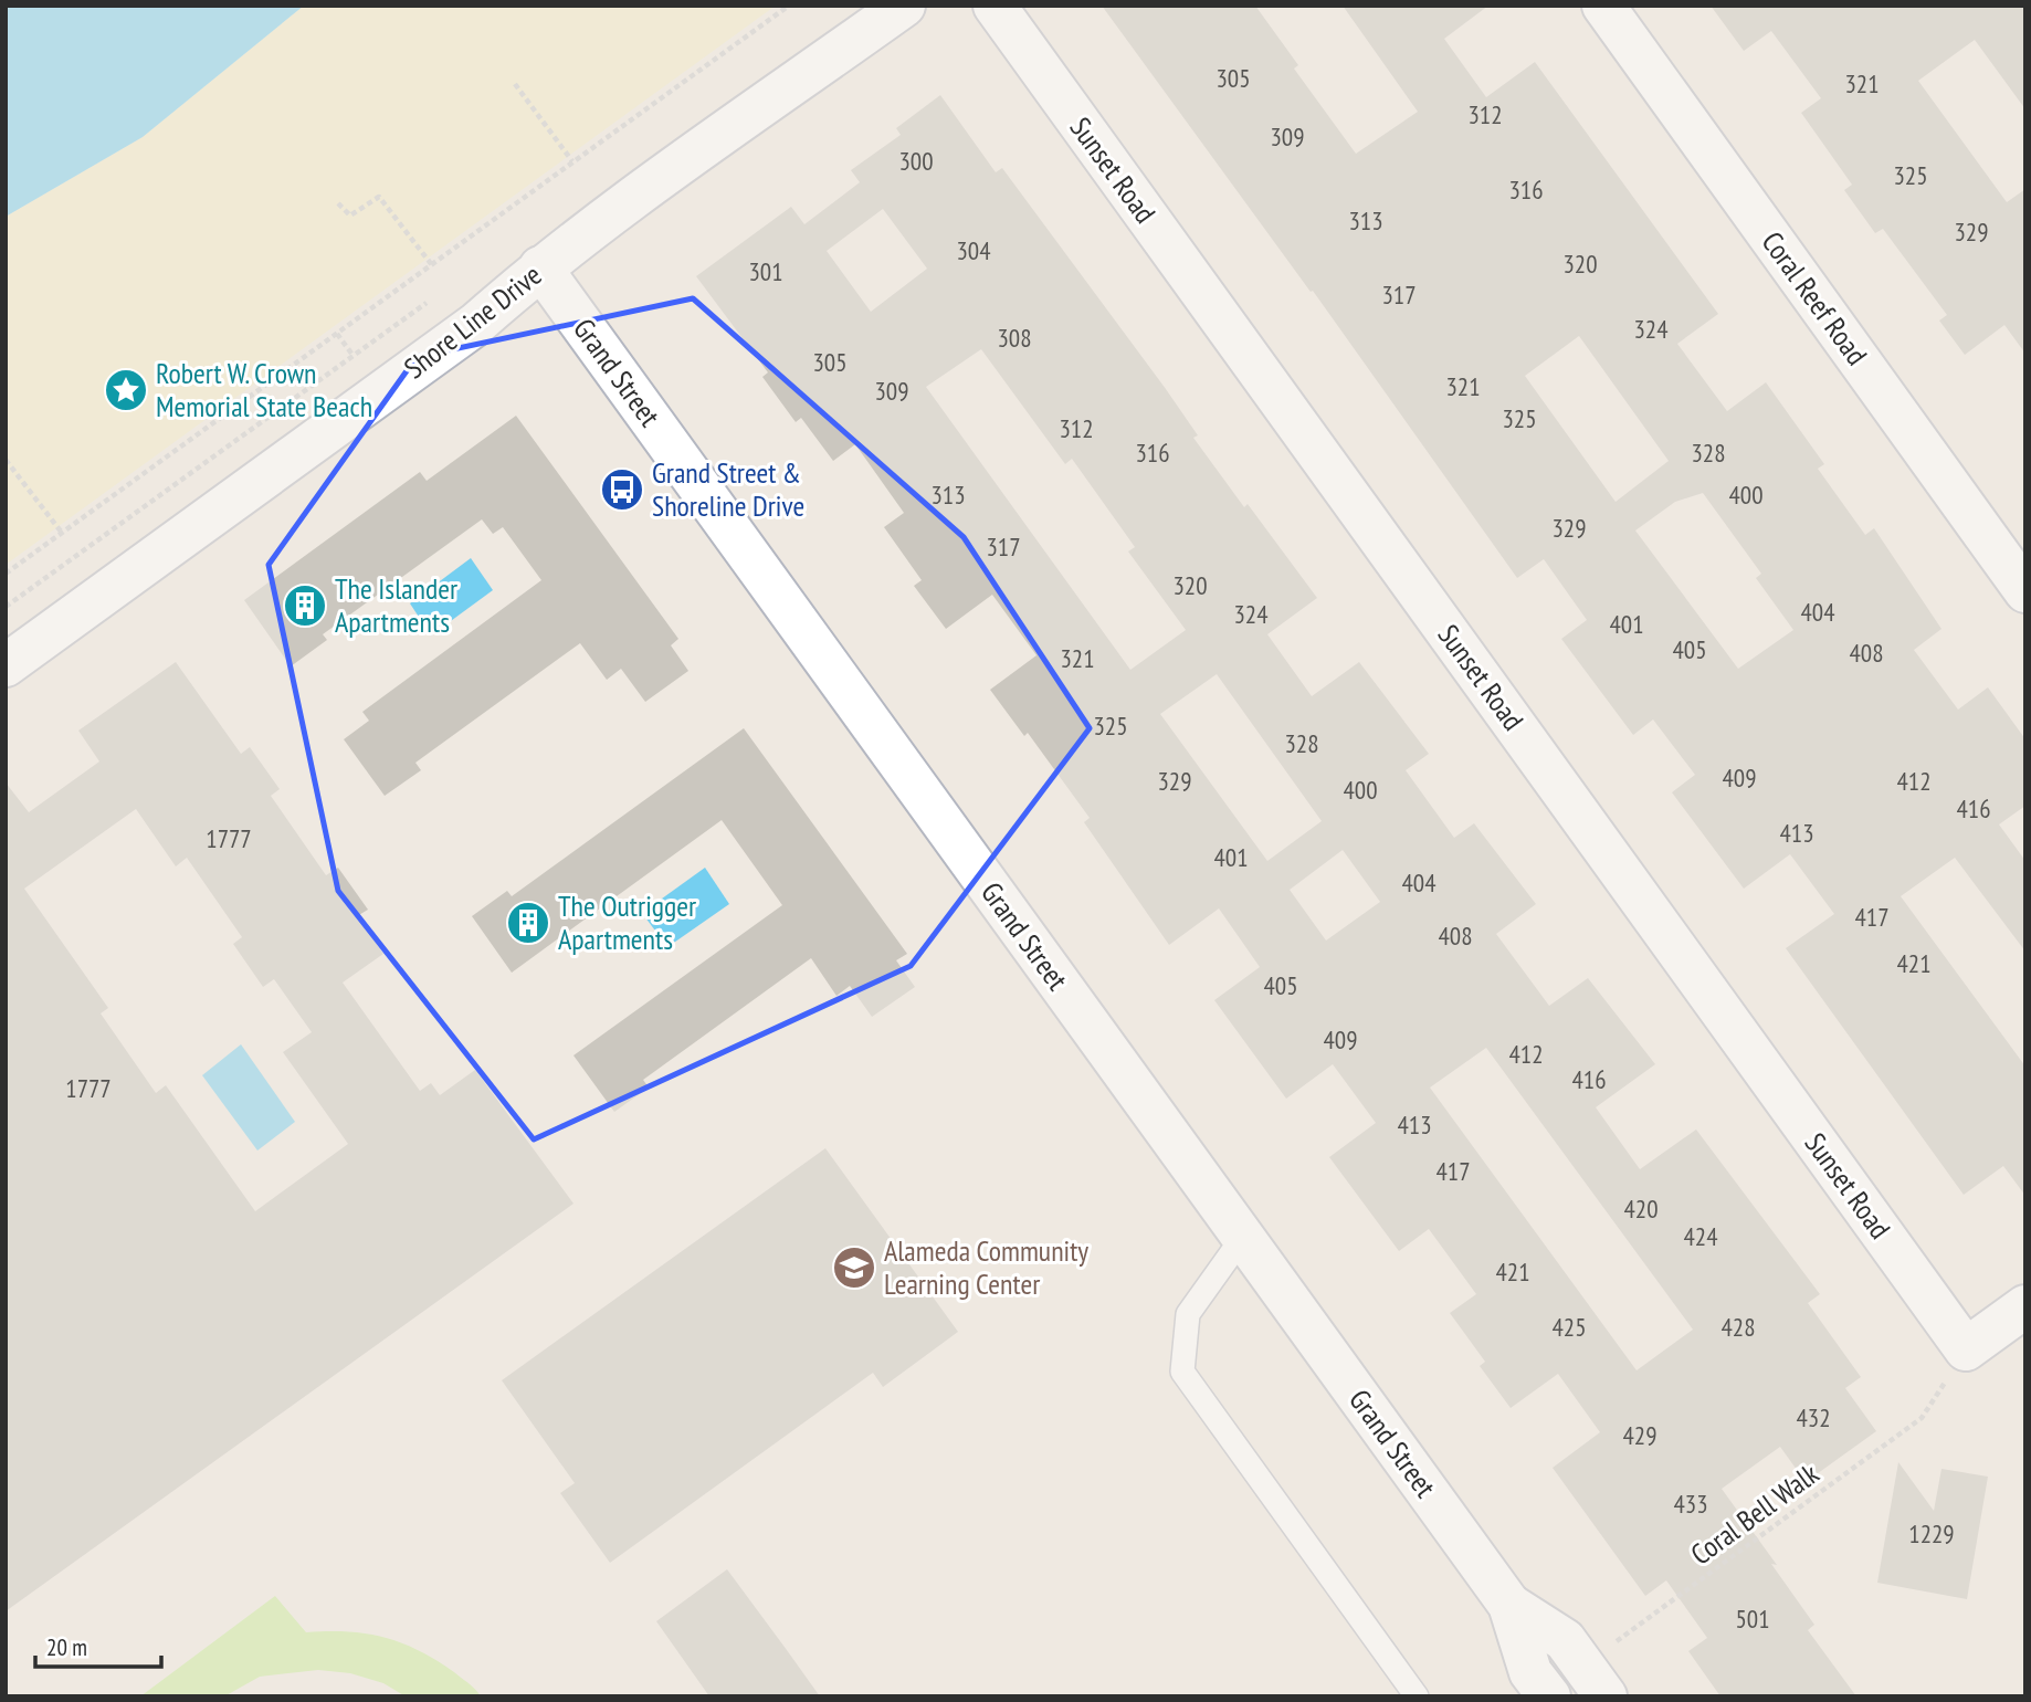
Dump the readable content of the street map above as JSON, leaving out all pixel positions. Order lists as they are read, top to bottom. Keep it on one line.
{"streets":{"street":["Sunset Road","Coral Reef Road","Shore Line Drive","Grand Street"],"path":["Coral Bell Walk"]},"crossings":[["Sunset Road","Coral Bell Walk"],["Shore Line Drive","Grand Street"],["Grand Street","Coral Bell Walk"]],"places":{"place":["Robert W. Crown Memorial State Beach"],"bus stop":["Grand Street & Shoreline Drive"],"building":["The Islander Apartments","The Outrigger Apartments"],"school or university":["Alameda Community Learning Center"]},"house_numbers":["305","321","312","309","300","325","316","313","329","304","320","301","317","324","308","305","321","309","325","312","316","328","313","400","329","317","320","404","324","401","405","408","321","325","328","409","329","412","400","416","413","1777","401","404","417","408","421","405","409","412","416","1777","413","417","420","424","421","425","428","432","429","433","1229","501"],"scale_bar":"20 m"}
